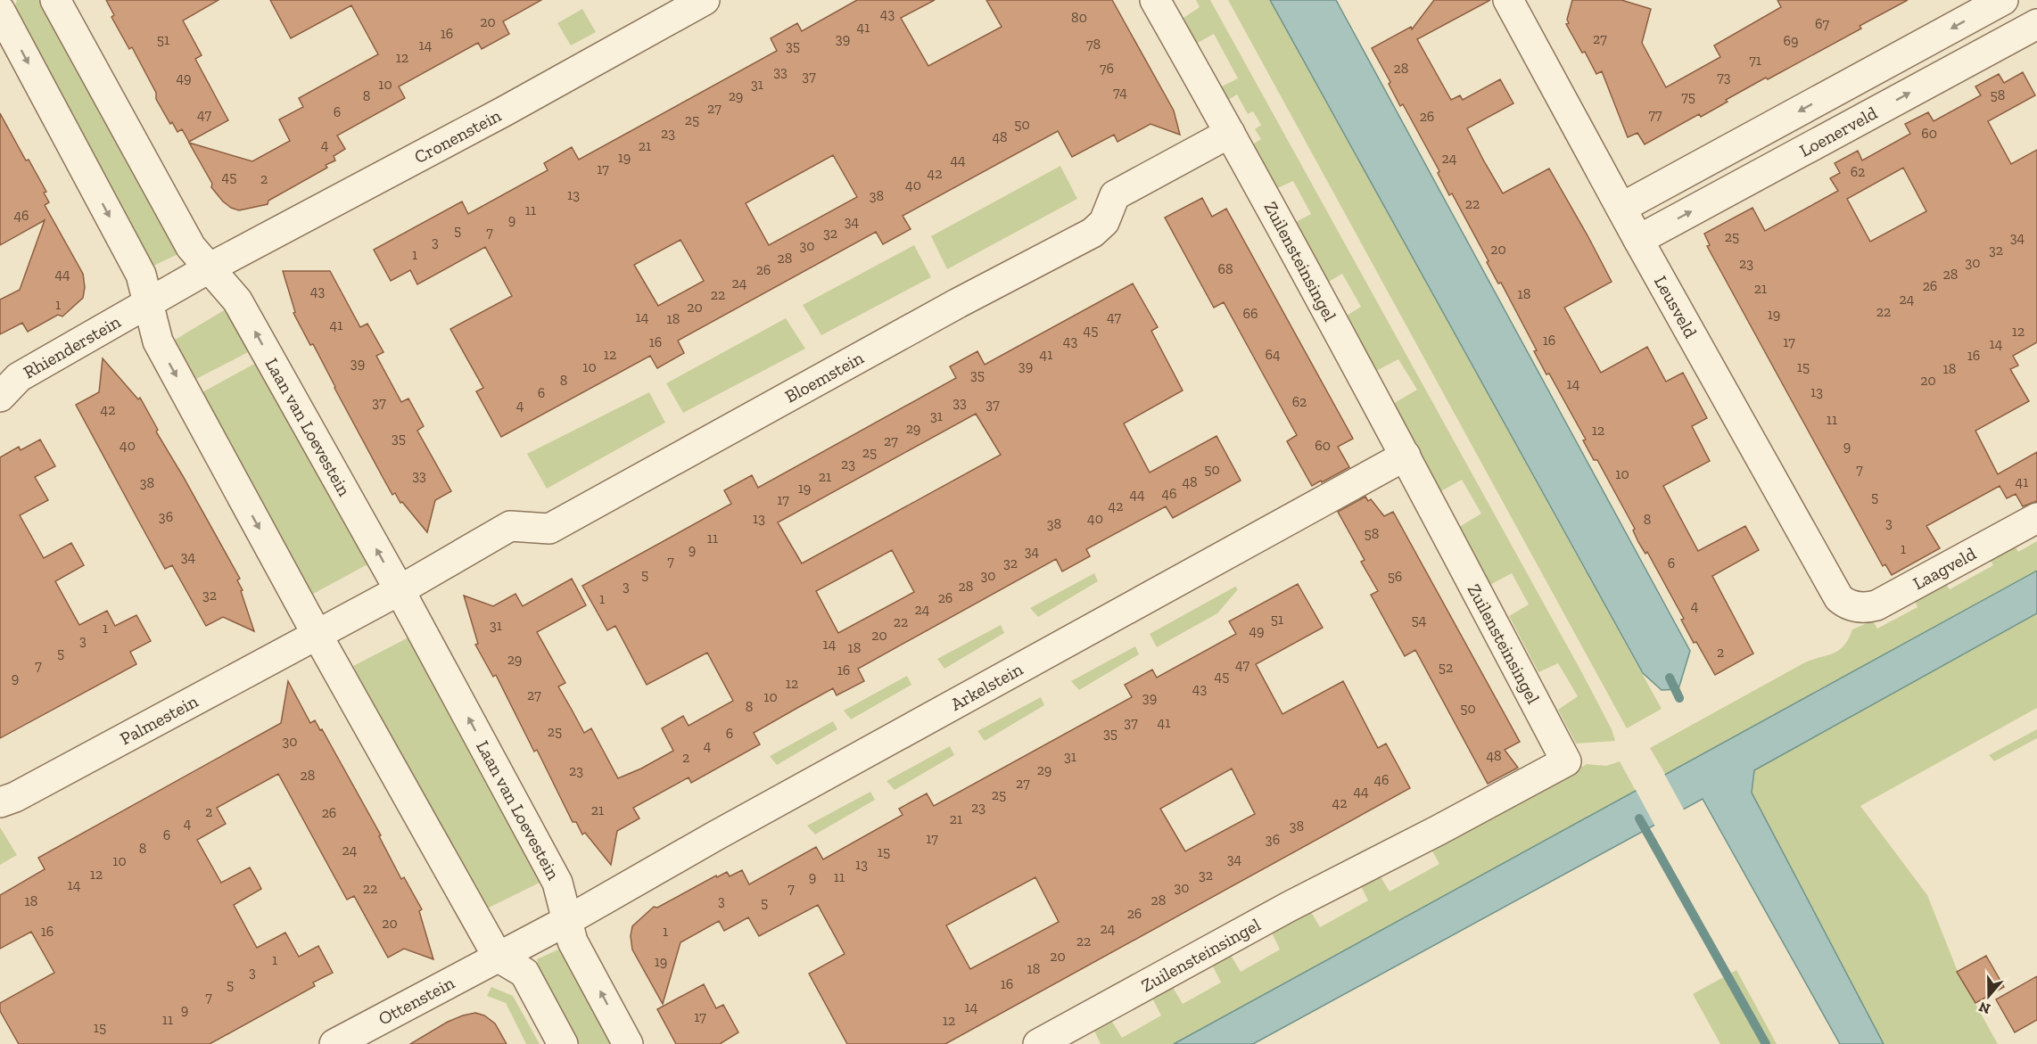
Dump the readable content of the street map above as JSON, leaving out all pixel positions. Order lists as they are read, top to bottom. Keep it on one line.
{"streets":{"street":["Loenerveld","Cronenstein","Zuilensteinsingel","Leusveld","Rhienderstein","Bloemstein","Laan van Loevestein","Laagveld","Arkelstein","Palmestein","Ottenstein"]},"crossings":[["Loenerveld","Leusveld"],["Cronenstein","Laan van Loevestein"],["Zuilensteinsingel","Bloemstein"],["Zuilensteinsingel","Arkelstein"],["Leusveld","Laagveld"],["Bloemstein","Laan van Loevestein"],["Laan van Loevestein","Arkelstein"]],"house_numbers":["43","80","20","67","41","16","39","27","51","69","78","14","35","12","71","76","28","33","37","73","49","10","31","74","58","8","29","75","27","6","47","77","26","25","50","23","60","48","4","21","19","24","44","17","62","42","45","2","40","13","38","22","11","46","9","34","5","7","32","25","34","3","30","20","32","1","28","30","23","68","26","44","28","24","26","21","43","18","22","24","1","20","22","66","19","14","47","18","41","45","12","16","43","16","17","14","12","41","64","16","39","39","10","15","18","35","8","20","14","13","6","62","37","33","37","4","42","31","11","29","12","35","27","40","60","9","25","23","50","7","10","33","21","48","41","38","19","46","44","5","17","42","36","13","40","8","3","38","58","11","1","9","34","34","7","32","6","5","30","56","3","28","32","26","1","4","24","51","54","22","31","1","49","20","3","14","18","2","5","29","47","7","52","16","45","9","12","43","27","10","39","8","50","37","41","25","6","35","30","4","48","31","2","29","23","28","46","27","44","25","42","23","21","2","26","21","4","38","6","17","36","8","24","15","34","10","13","12","32","9","11","14","30","22","7","28","18","3","5","26","20","24","16","1","22","20","1","19","18","3","16","5","7","14","9","17","11","12","15"],"north":"bottom"}
